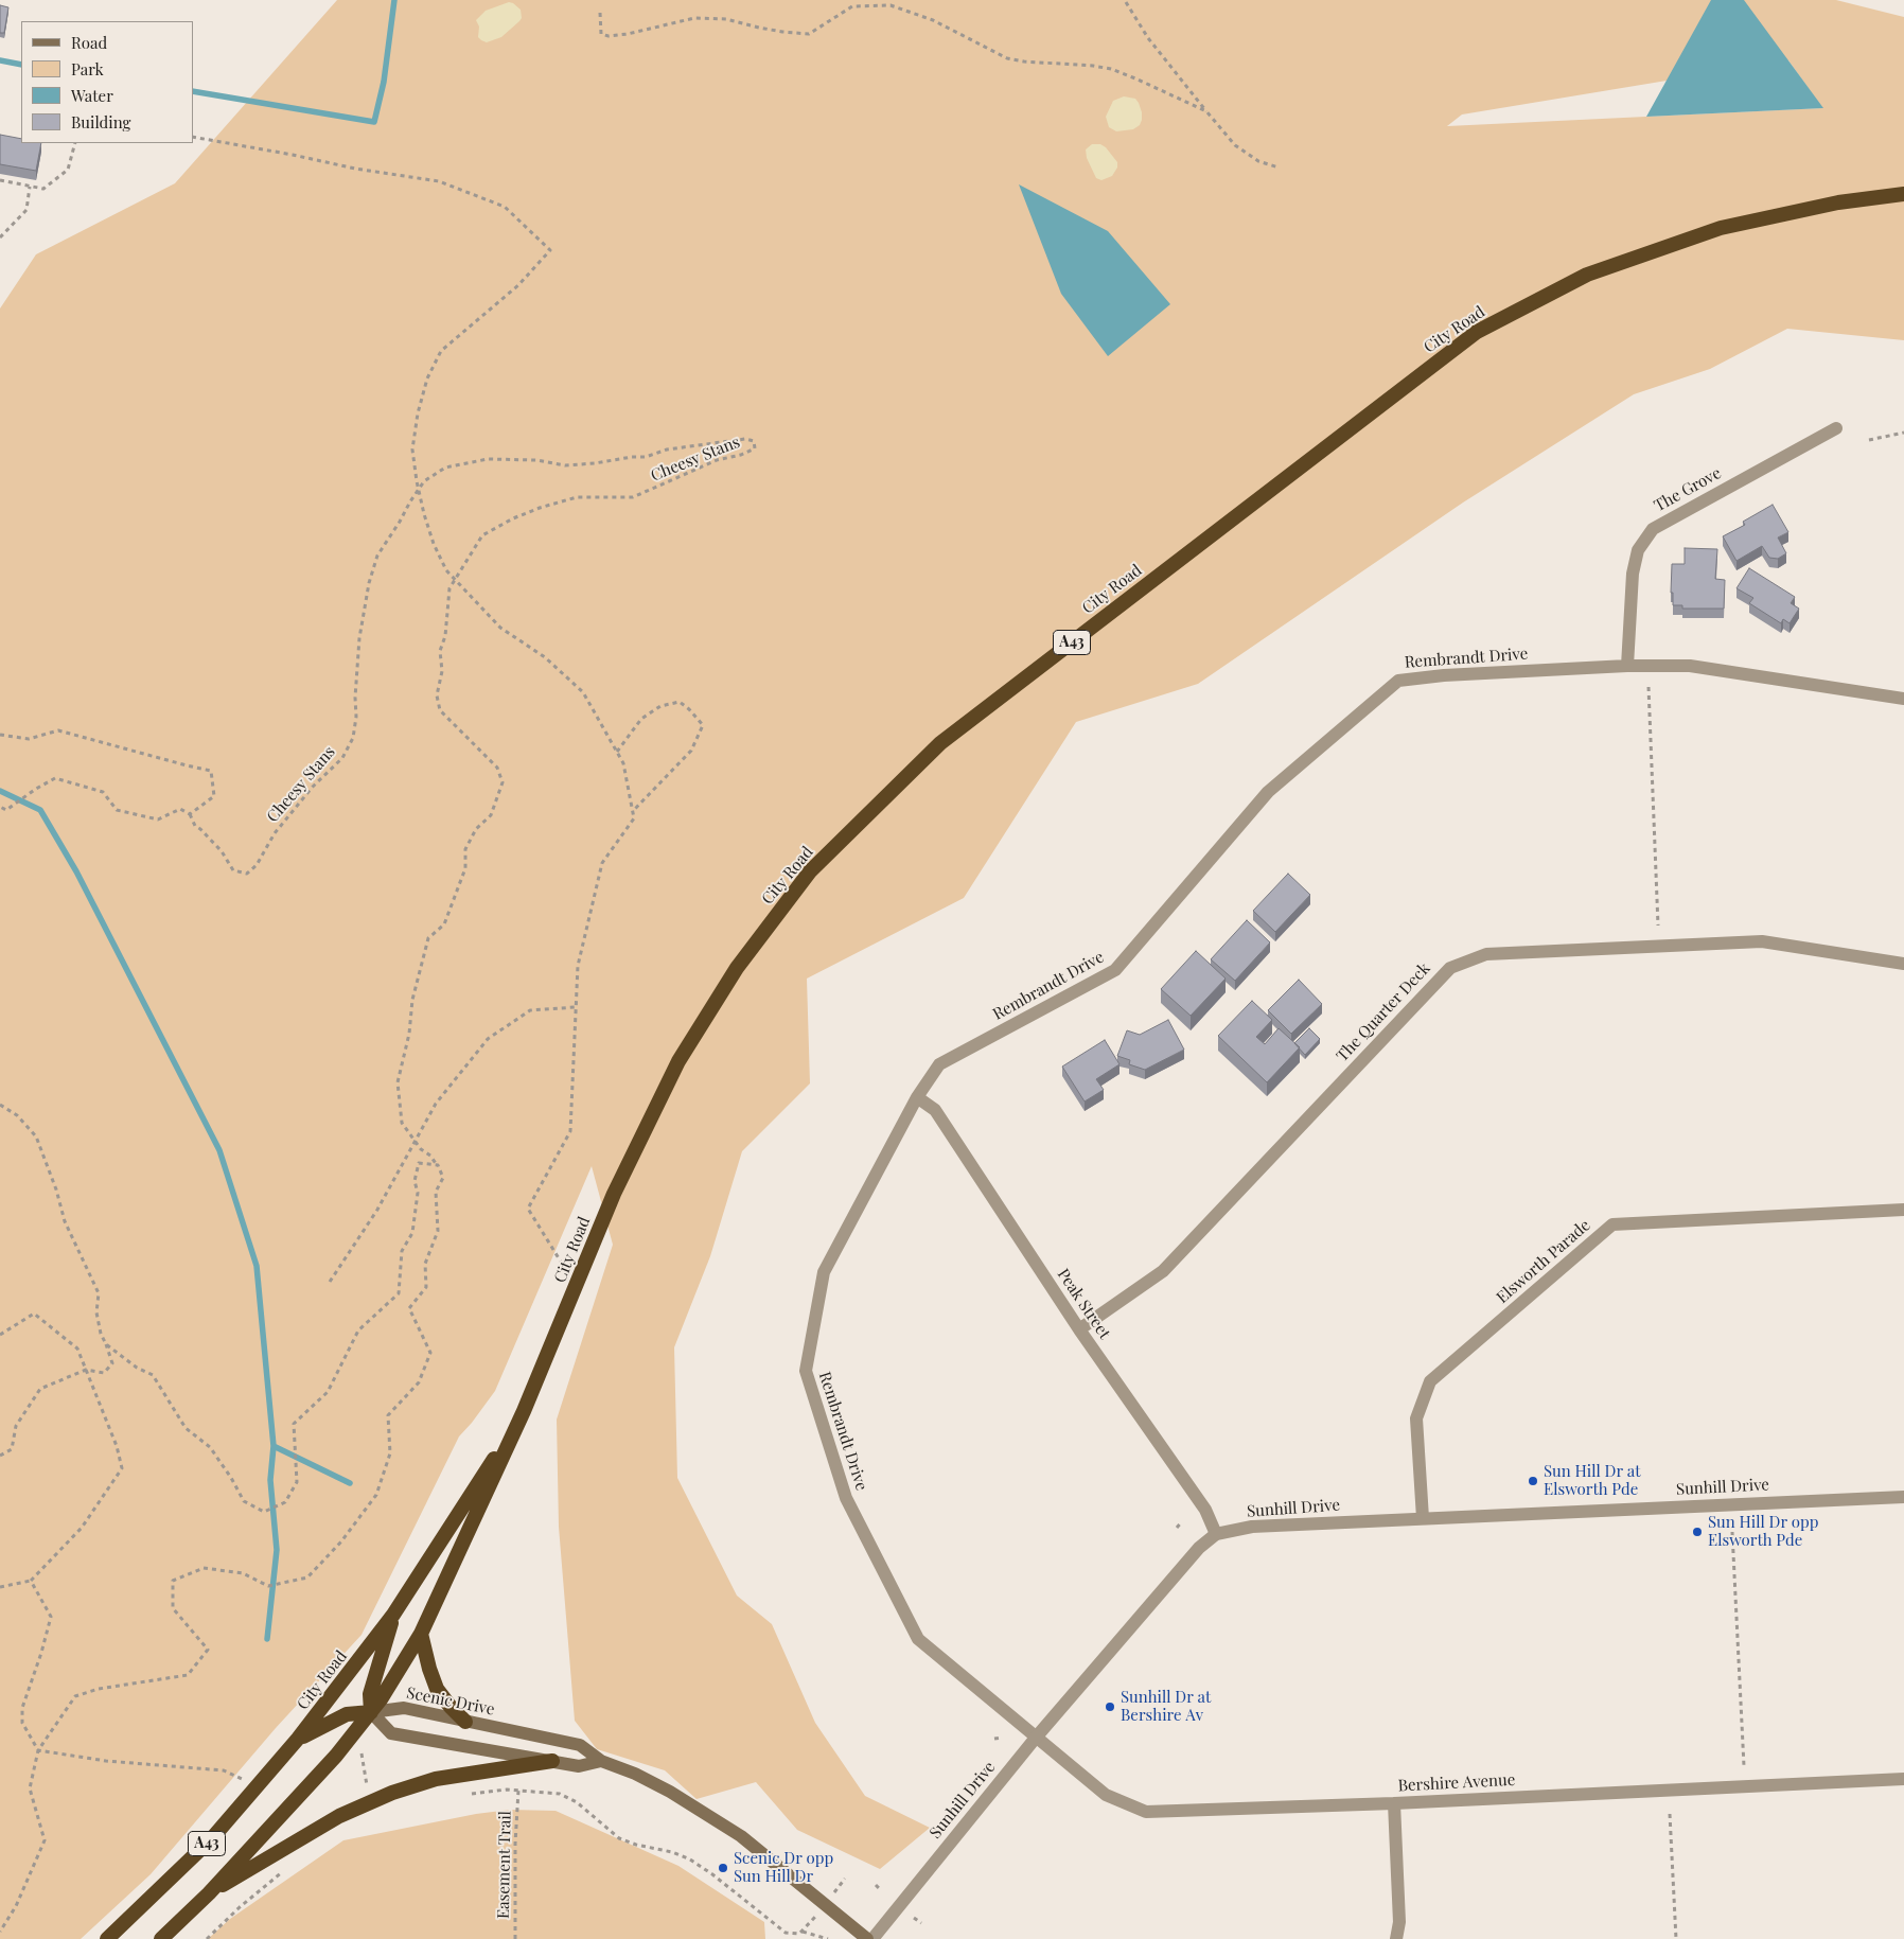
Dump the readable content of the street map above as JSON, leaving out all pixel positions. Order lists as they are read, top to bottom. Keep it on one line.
{"streets":{"highway":["City Road","A43"],"main road":["Scenic Drive"],"street":["The Grove","Rembrandt Drive","The Quarter Deck","Elsworth Parade","Peak Street","Sunhill Drive","Bershire Avenue"],"path":["Cheesy Stans","Easement Trail"]},"crossings":[["City Road","Scenic Drive"],["The Grove","Rembrandt Drive"],["Rembrandt Drive","Peak Street"],["Rembrandt Drive","Sunhill Drive"],["Rembrandt Drive","Bershire Avenue"],["The Quarter Deck","Peak Street"],["Elsworth Parade","Sunhill Drive"],["Peak Street","Sunhill Drive"],["Sunhill Drive","Bershire Avenue"]],"places":["Sun Hill Dr at Elsworth Pde","Sun Hill Dr opp Elsworth Pde","Sunhill Dr at Bershire Av","Scenic Dr opp Sun Hill Dr"],"legend":["Road","Park","Water","Building"]}
